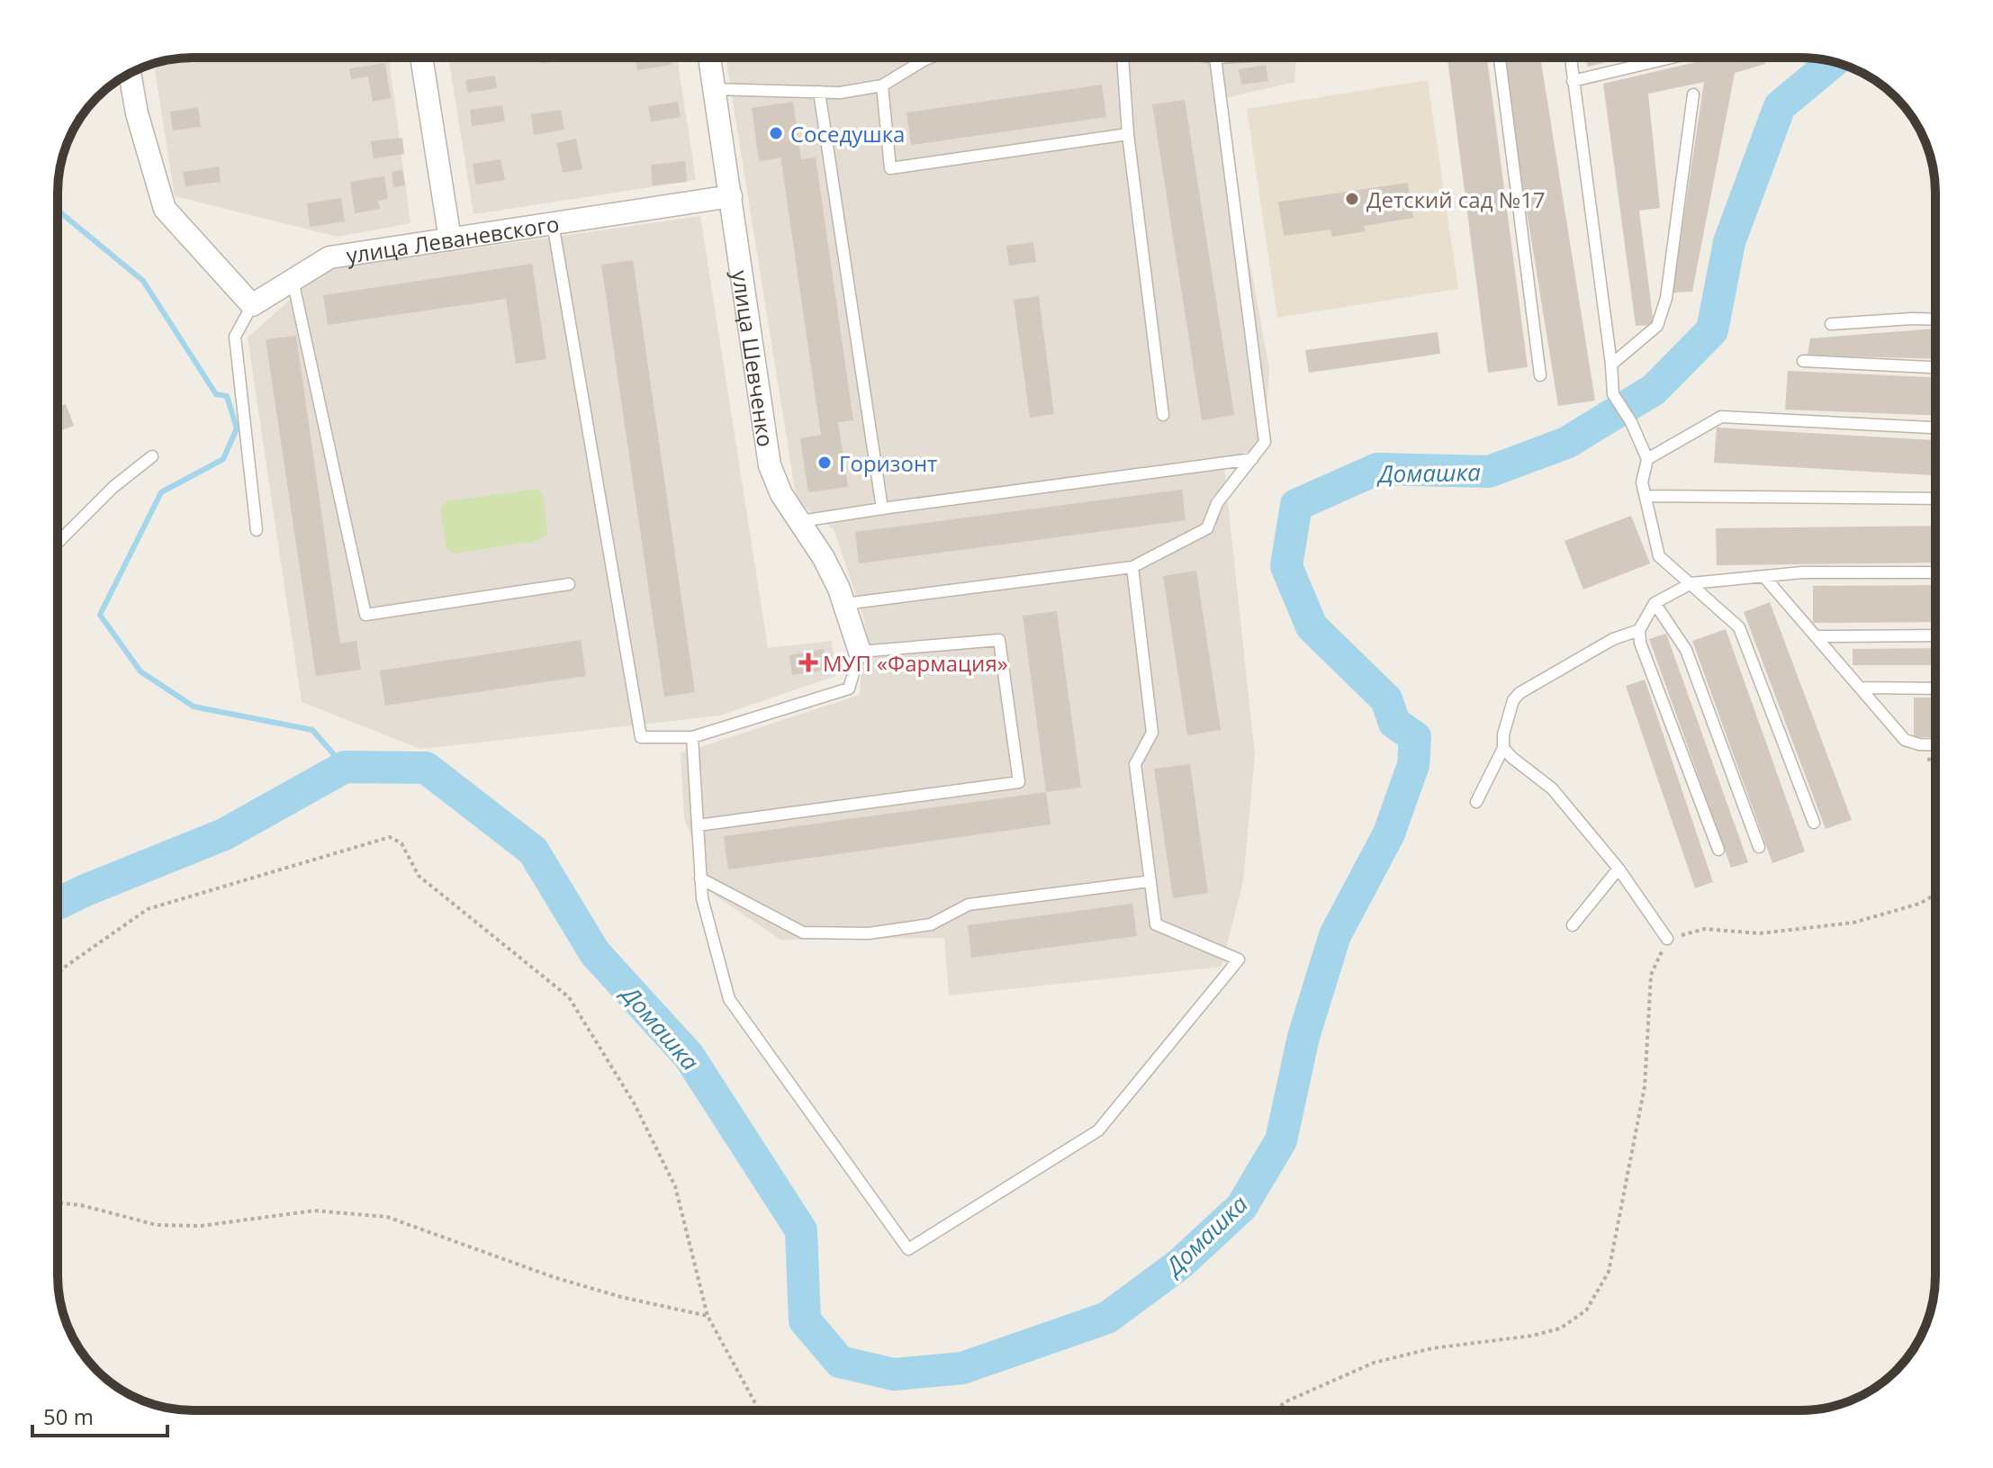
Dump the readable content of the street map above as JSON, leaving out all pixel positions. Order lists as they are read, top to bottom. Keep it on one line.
{"streets":{"street":["улица Леваневского","улица Шевченко"]},"crossings":[["улица Леваневского","улица Шевченко"]],"water":["Домашка"],"places":{"other":["Соседушка","Детский сад №17","Горизонт"],"health":["МУП «Фармация»"]},"scale_bar":"50 m"}
